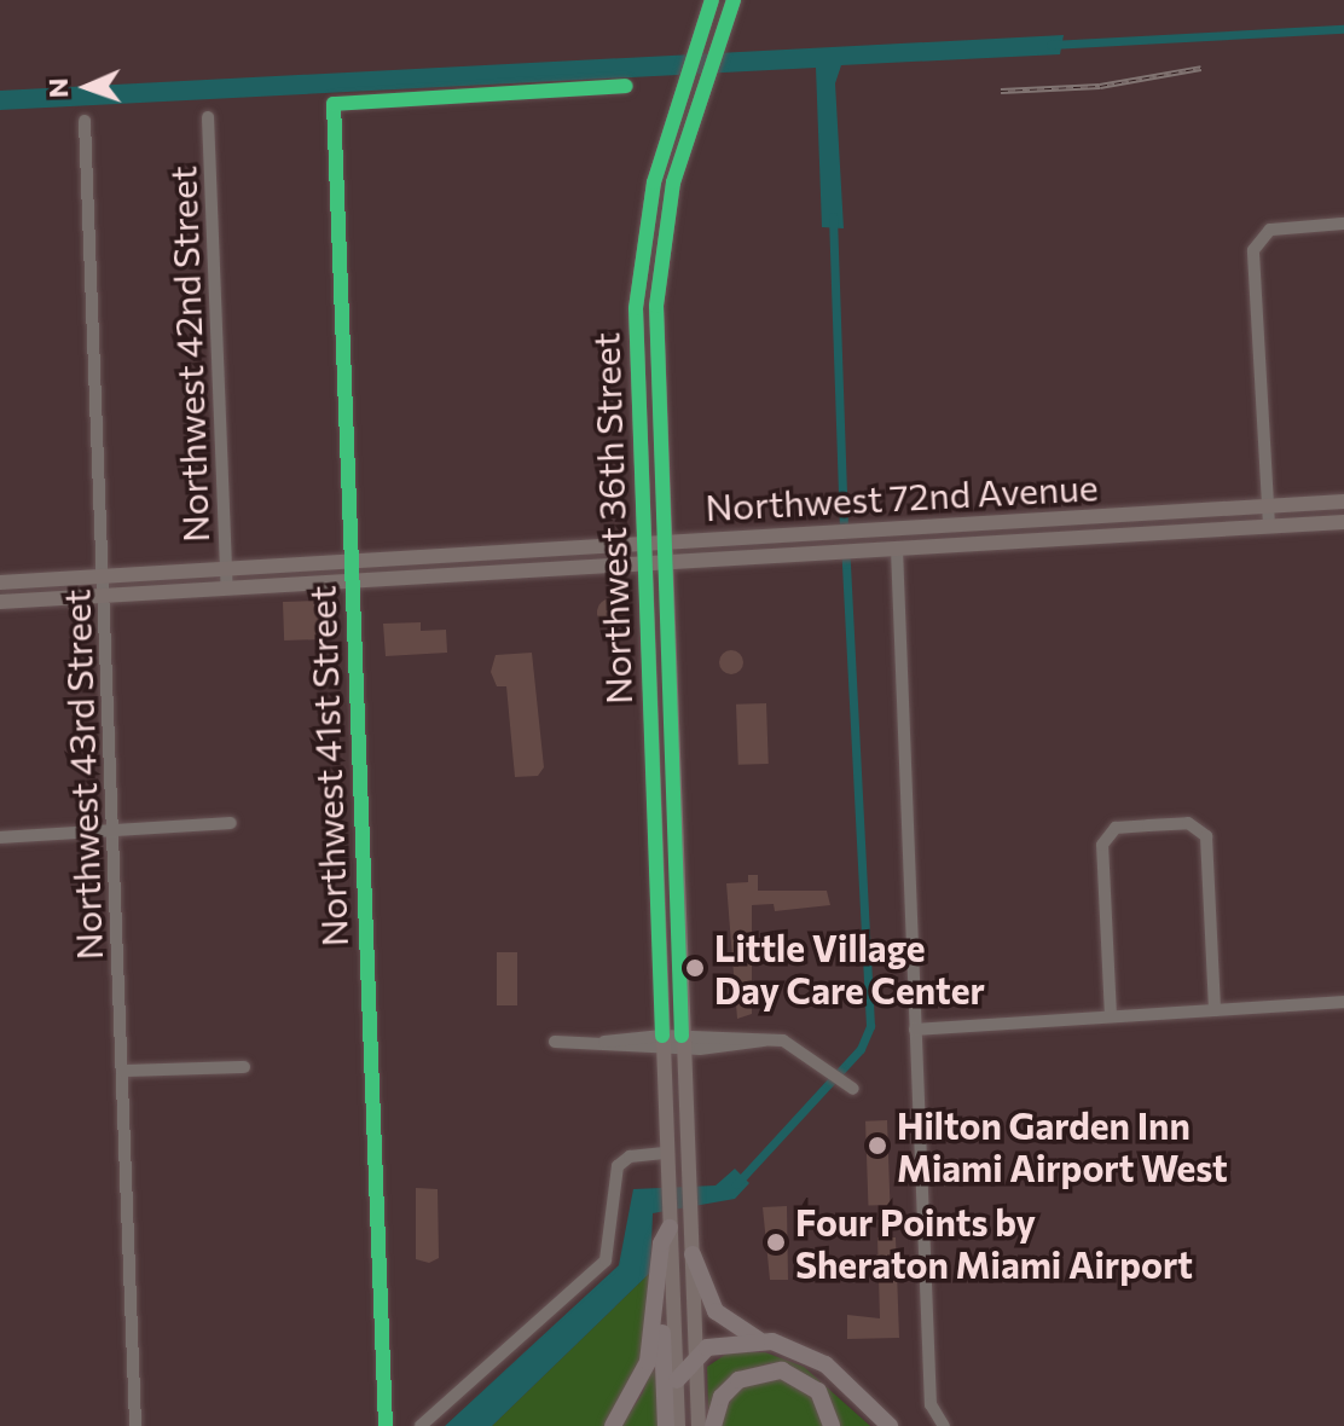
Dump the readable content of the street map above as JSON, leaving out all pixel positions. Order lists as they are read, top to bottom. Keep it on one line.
{"streets":{"main road":["Northwest 72nd Avenue","Northwest 36th Street"],"street":["Northwest 42nd Street","Northwest 41st Street","Northwest 43rd Street"]},"crossings":[["Northwest 42nd Street","Northwest 72nd Avenue"],["Northwest 72nd Avenue","Northwest 36th Street"],["Northwest 72nd Avenue","Northwest 41st Street"],["Northwest 72nd Avenue","Northwest 43rd Street"]],"places":["Little Village Day Care Center","Hilton Garden Inn Miami Airport West","Four Points by Sheraton Miami Airport"],"north":"left"}
